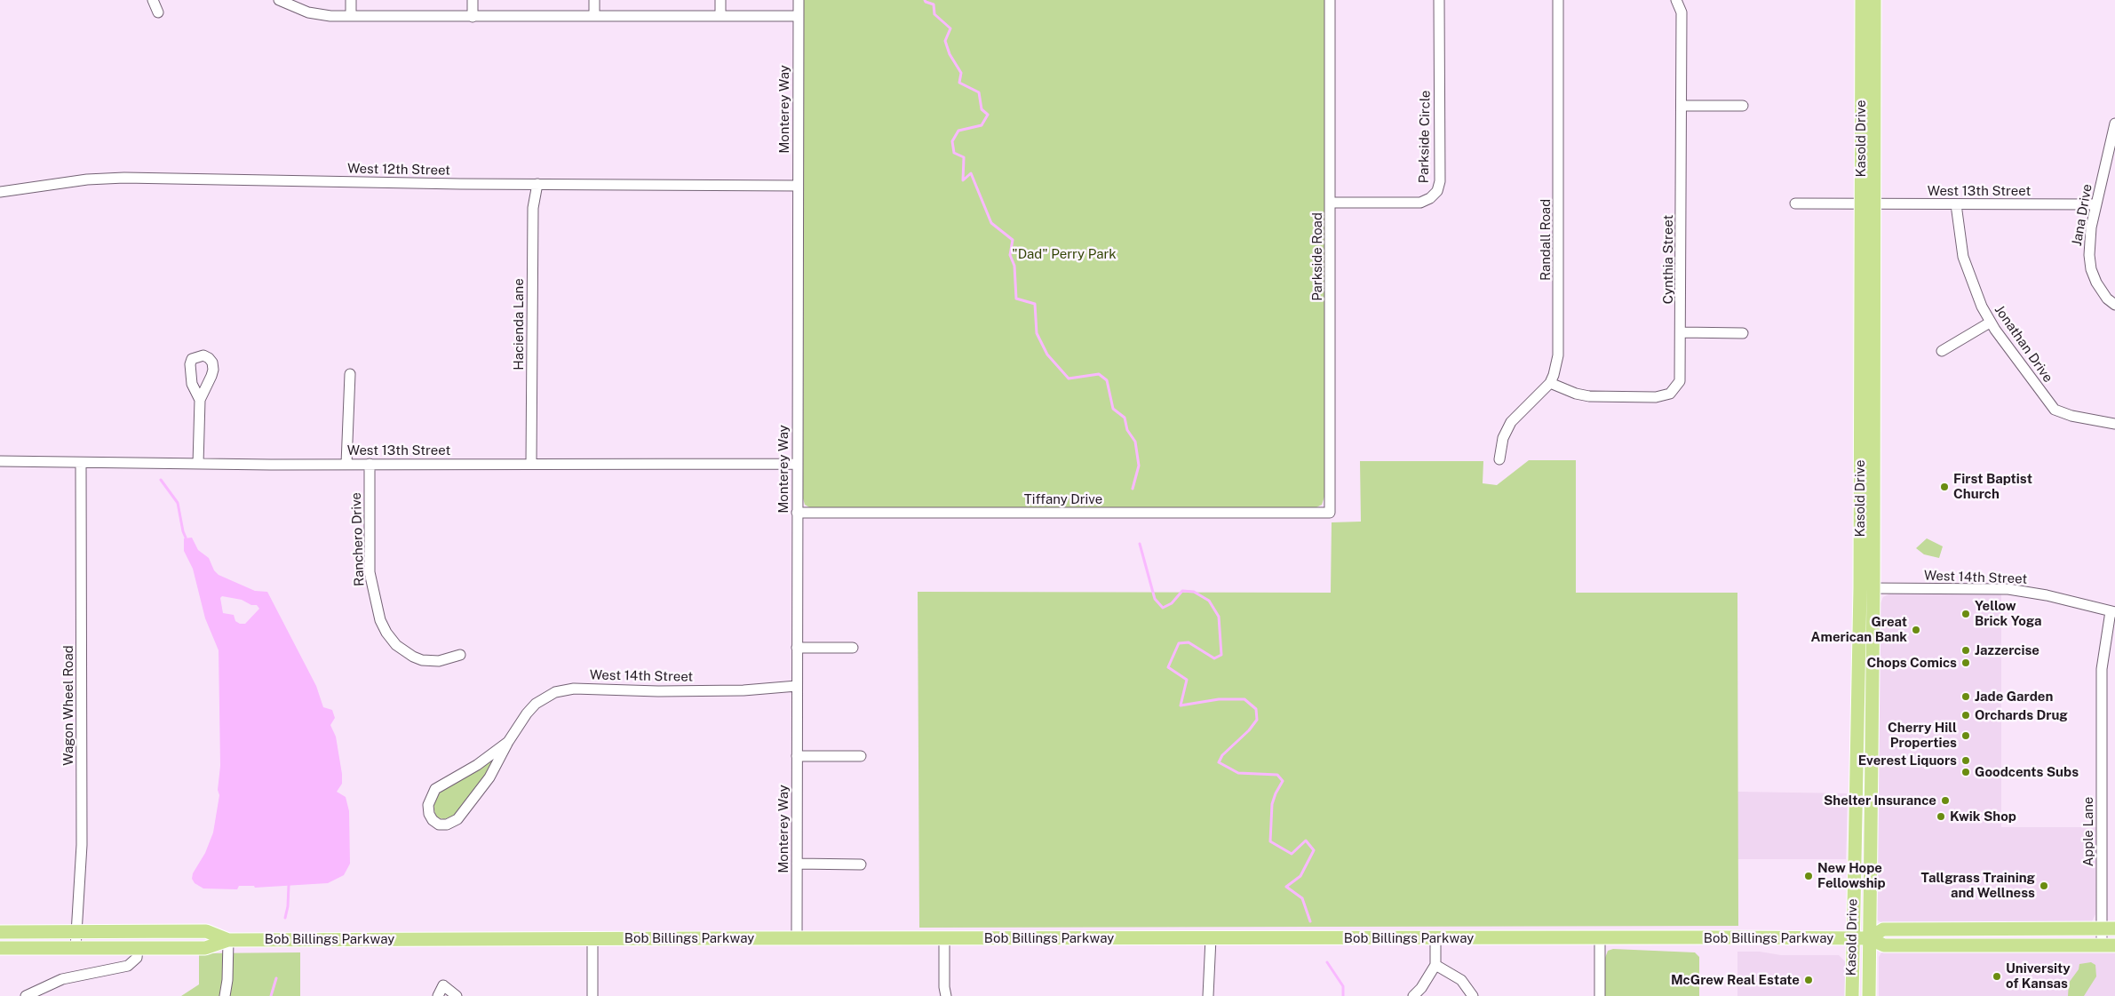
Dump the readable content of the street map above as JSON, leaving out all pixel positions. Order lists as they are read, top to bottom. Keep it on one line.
{"streets":{"main road":["Kasold Drive","Bob Billings Parkway"],"street":["Monterey Way","Parkside Circle","West 12th Street","West 13th Street","Jana Drive","Randall Road","Parkside Road","Cynthia Street","Hacienda Lane","Jonathan Drive","Tiffany Drive","Ranchero Drive","West 14th Street","Wagon Wheel Road","Apple Lane"]},"crossings":[["Monterey Way","West 12th Street"],["Monterey Way","West 13th Street"],["Monterey Way","Tiffany Drive"],["Monterey Way","West 14th Street"],["Monterey Way","Bob Billings Parkway"],["Parkside Circle","Parkside Road"],["Kasold Drive","West 13th Street"],["Kasold Drive","West 14th Street"],["Kasold Drive","Bob Billings Parkway"],["West 12th Street","Hacienda Lane"],["West 13th Street","Jana Drive"],["West 13th Street","Hacienda Lane"],["West 13th Street","Jonathan Drive"],["West 13th Street","Ranchero Drive"],["West 13th Street","Wagon Wheel Road"],["Randall Road","Cynthia Street"],["Parkside Road","Tiffany Drive"],["West 14th Street","Apple Lane"],["Wagon Wheel Road","Bob Billings Parkway"],["Apple Lane","Bob Billings Parkway"]],"parks":["\"Dad\" Perry Park"],"places":["First Baptist Church","Yellow Brick Yoga","Great American Bank","Jazzercise","Chops Comics","Jade Garden","Orchards Drug","Cherry Hill Properties","Everest Liquors","Goodcents Subs","Shelter Insurance","Kwik Shop","New Hope Fellowship","Tallgrass Training and Wellness","University of Kansas","McGrew Real Estate"]}
